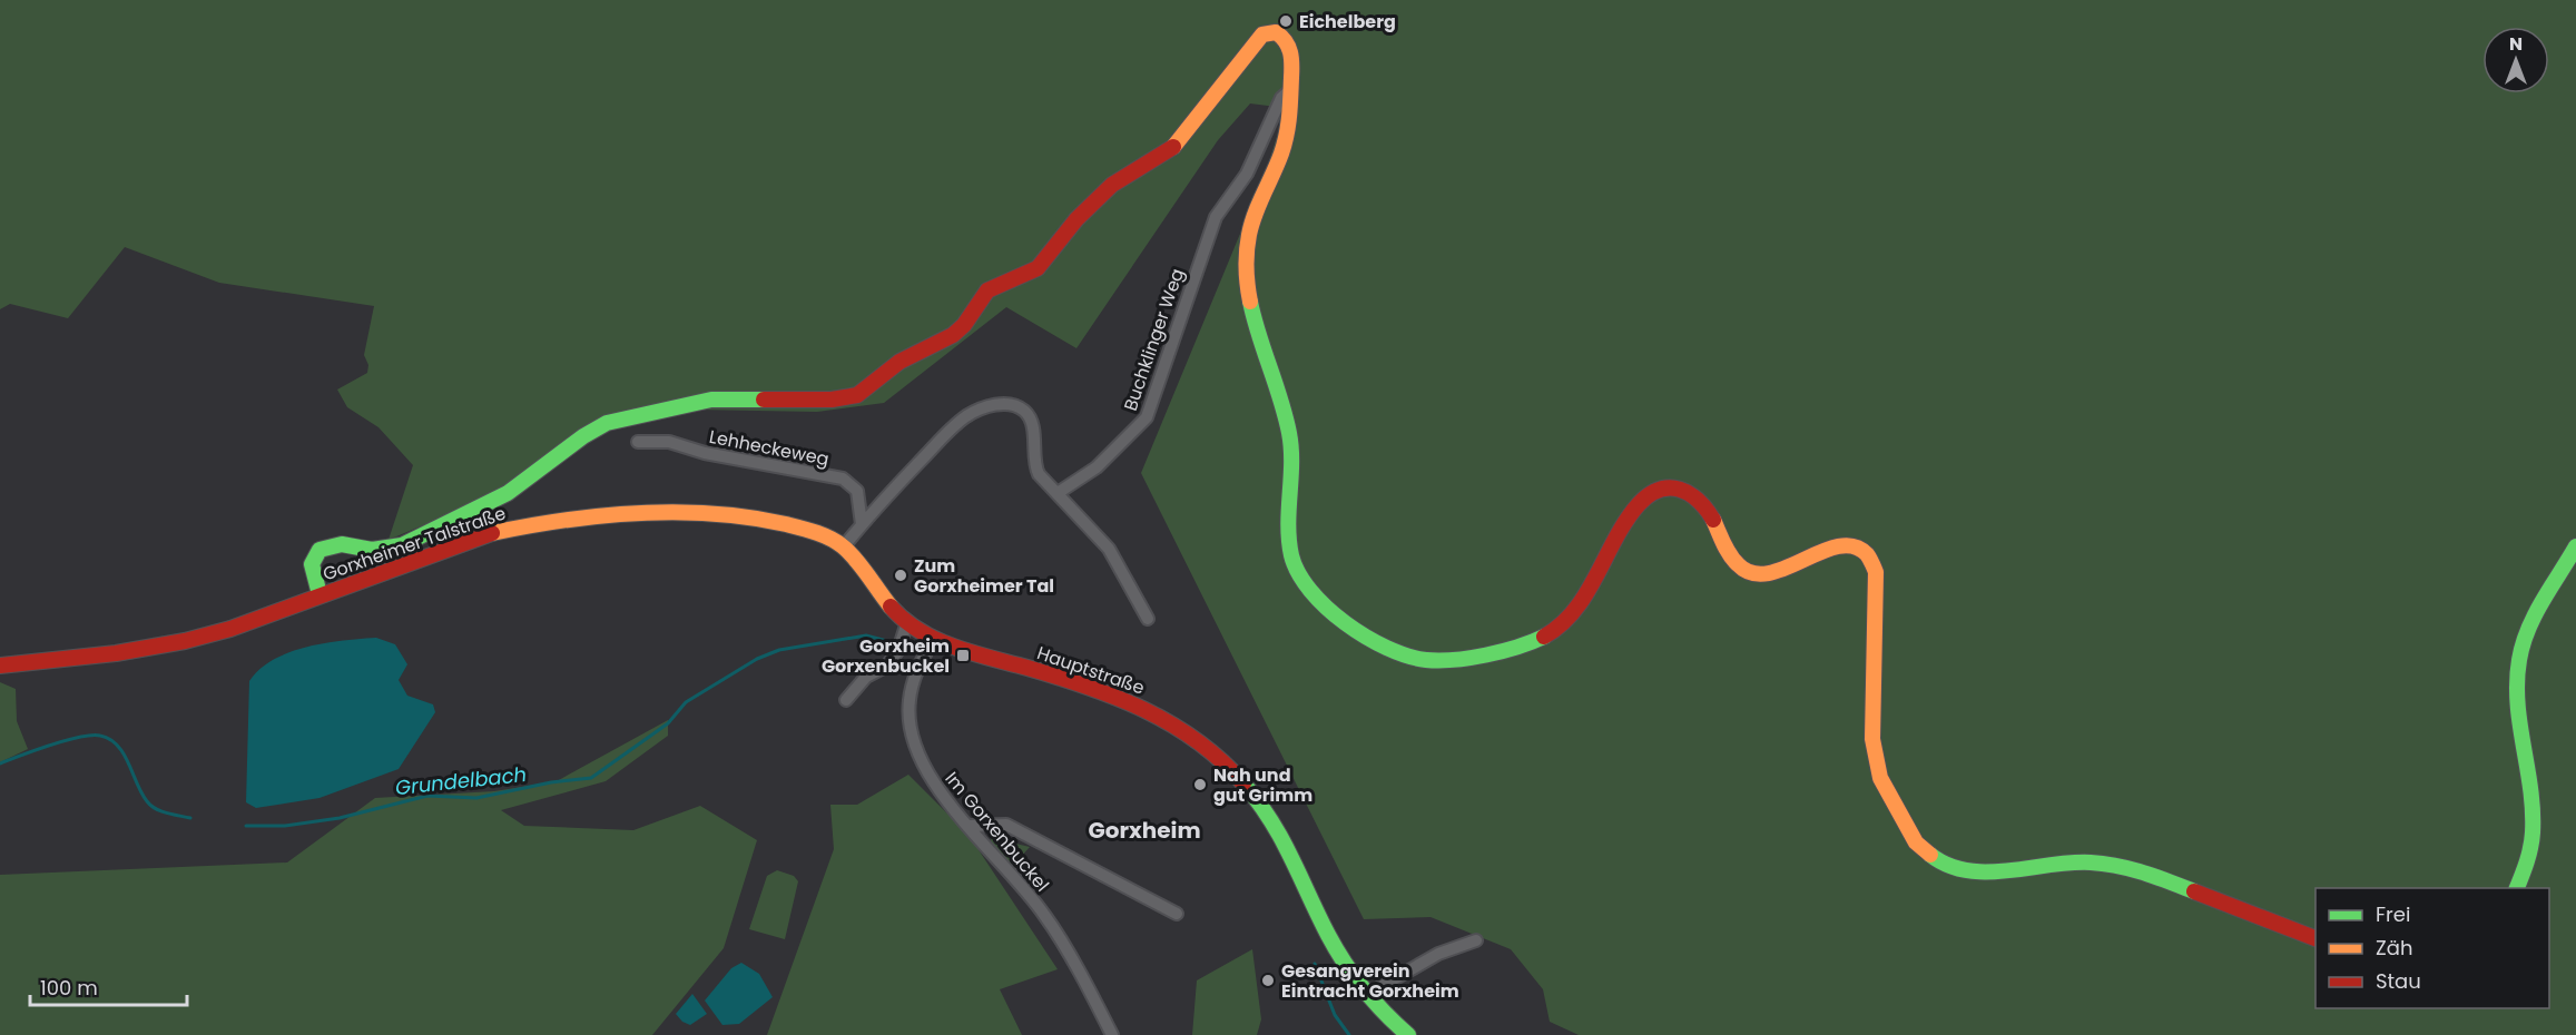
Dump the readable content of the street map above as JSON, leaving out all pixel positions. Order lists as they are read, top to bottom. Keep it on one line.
{"streets":{"street":["Buchklinger Weg","Lehheckeweg","Gorxheimer Talstraße","Hauptstraße","Im Gorxenbuckel"]},"crossings":[["Gorxheimer Talstraße","Hauptstraße"],["Hauptstraße","Im Gorxenbuckel"]],"districts":["Gorxheim"],"water":["Grundelbach"],"places":{"other":["Eichelberg","Zum Gorxheimer Tal","Nah und gut Grimm","Gesangverein Eintracht Gorxheim"],"transit":["Gorxheim Gorxenbuckel"]},"legend":["Frei","Zäh","Stau"],"scale_bar":"100 m","north":"top"}
